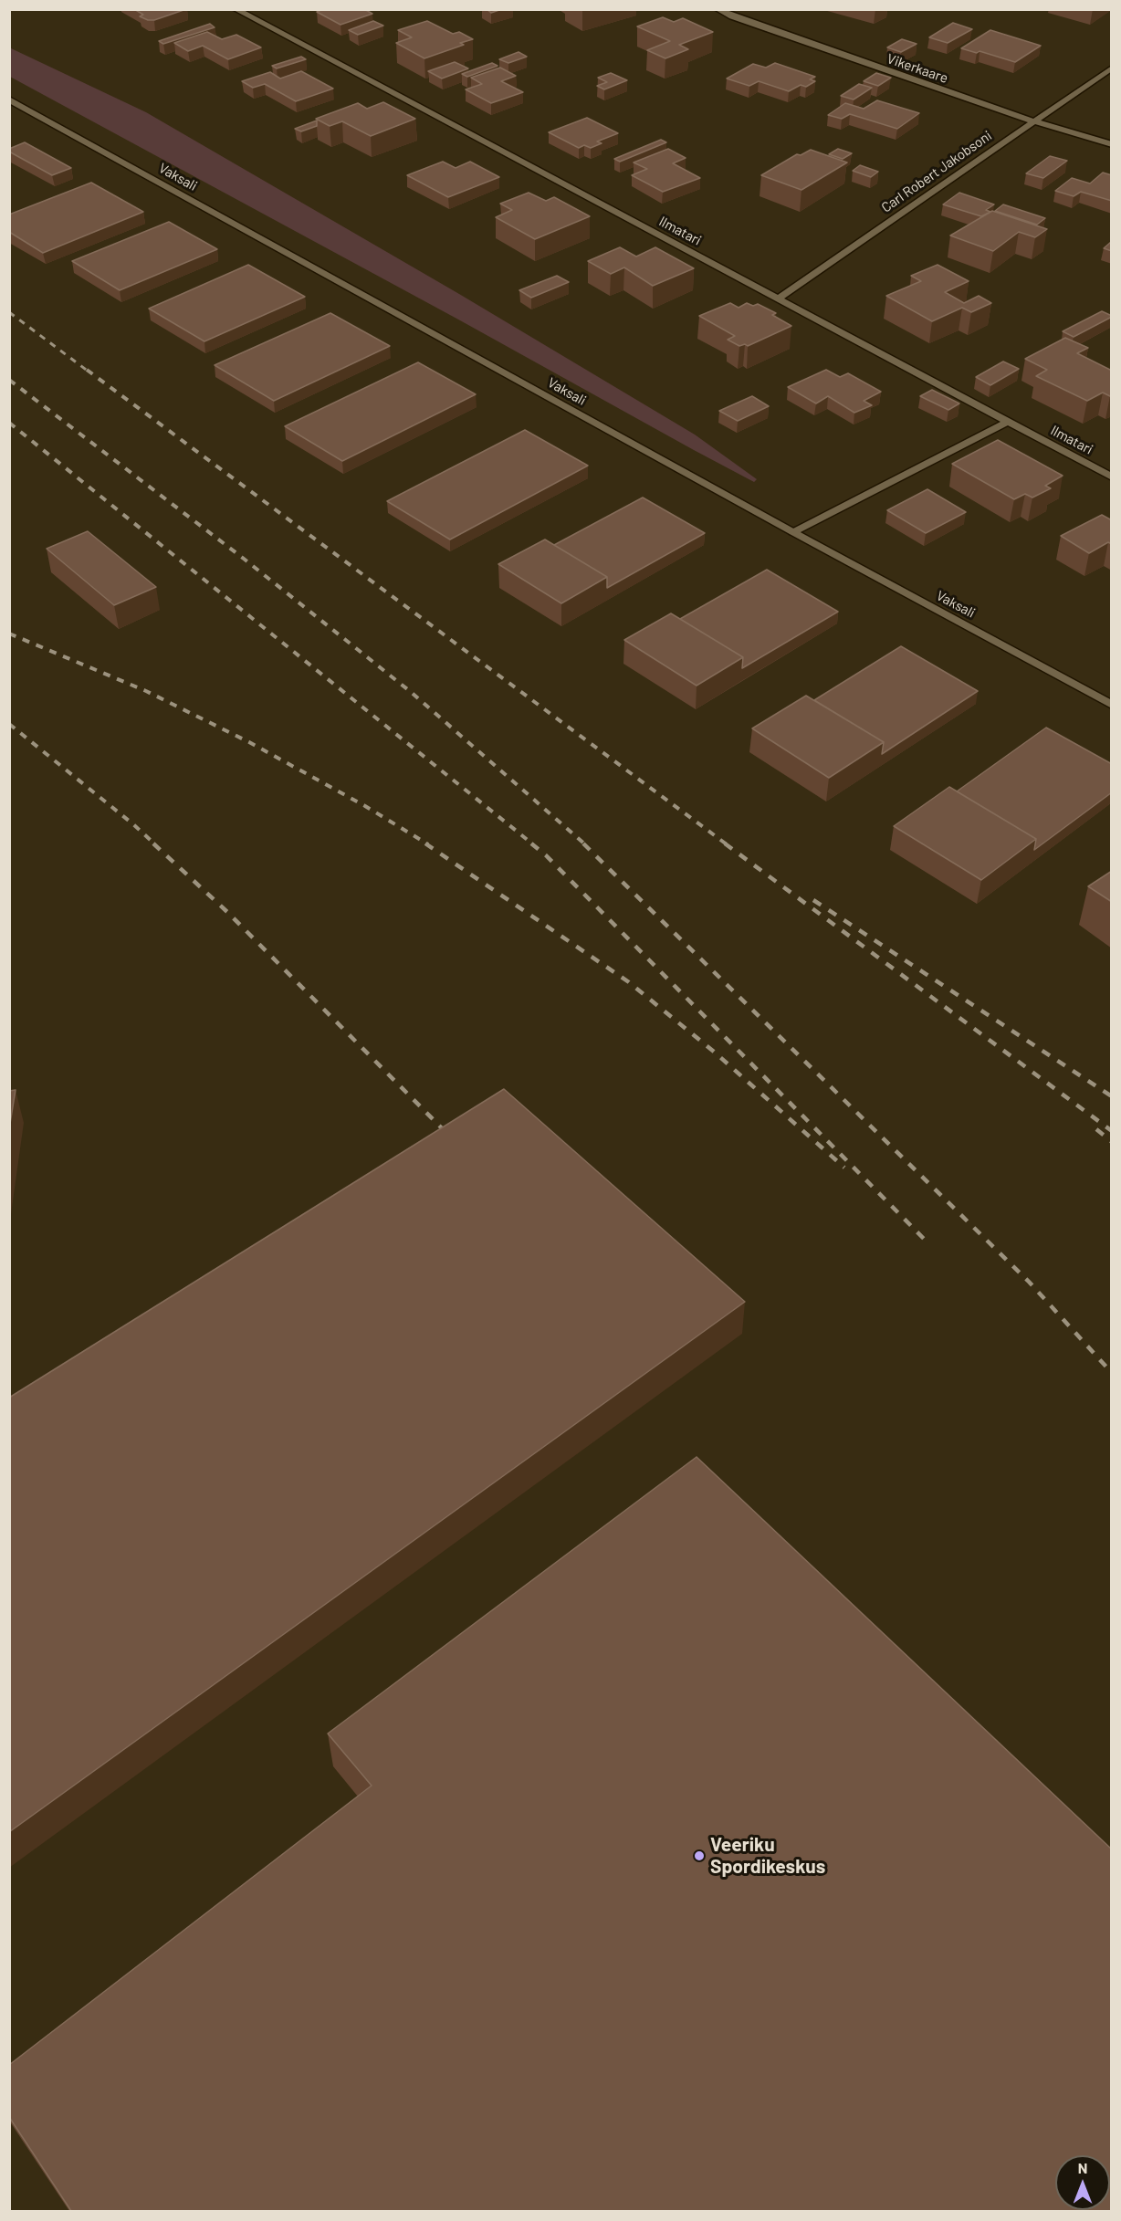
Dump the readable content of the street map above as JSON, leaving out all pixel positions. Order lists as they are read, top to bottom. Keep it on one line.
{"streets":{"street":["Vikerkaare","Carl Robert Jakobsoni","Vaksali","Ilmatari"]},"crossings":[["Vikerkaare","Carl Robert Jakobsoni"],["Carl Robert Jakobsoni","Ilmatari"]],"places":["Veeriku Spordikeskus"],"north":"top"}
